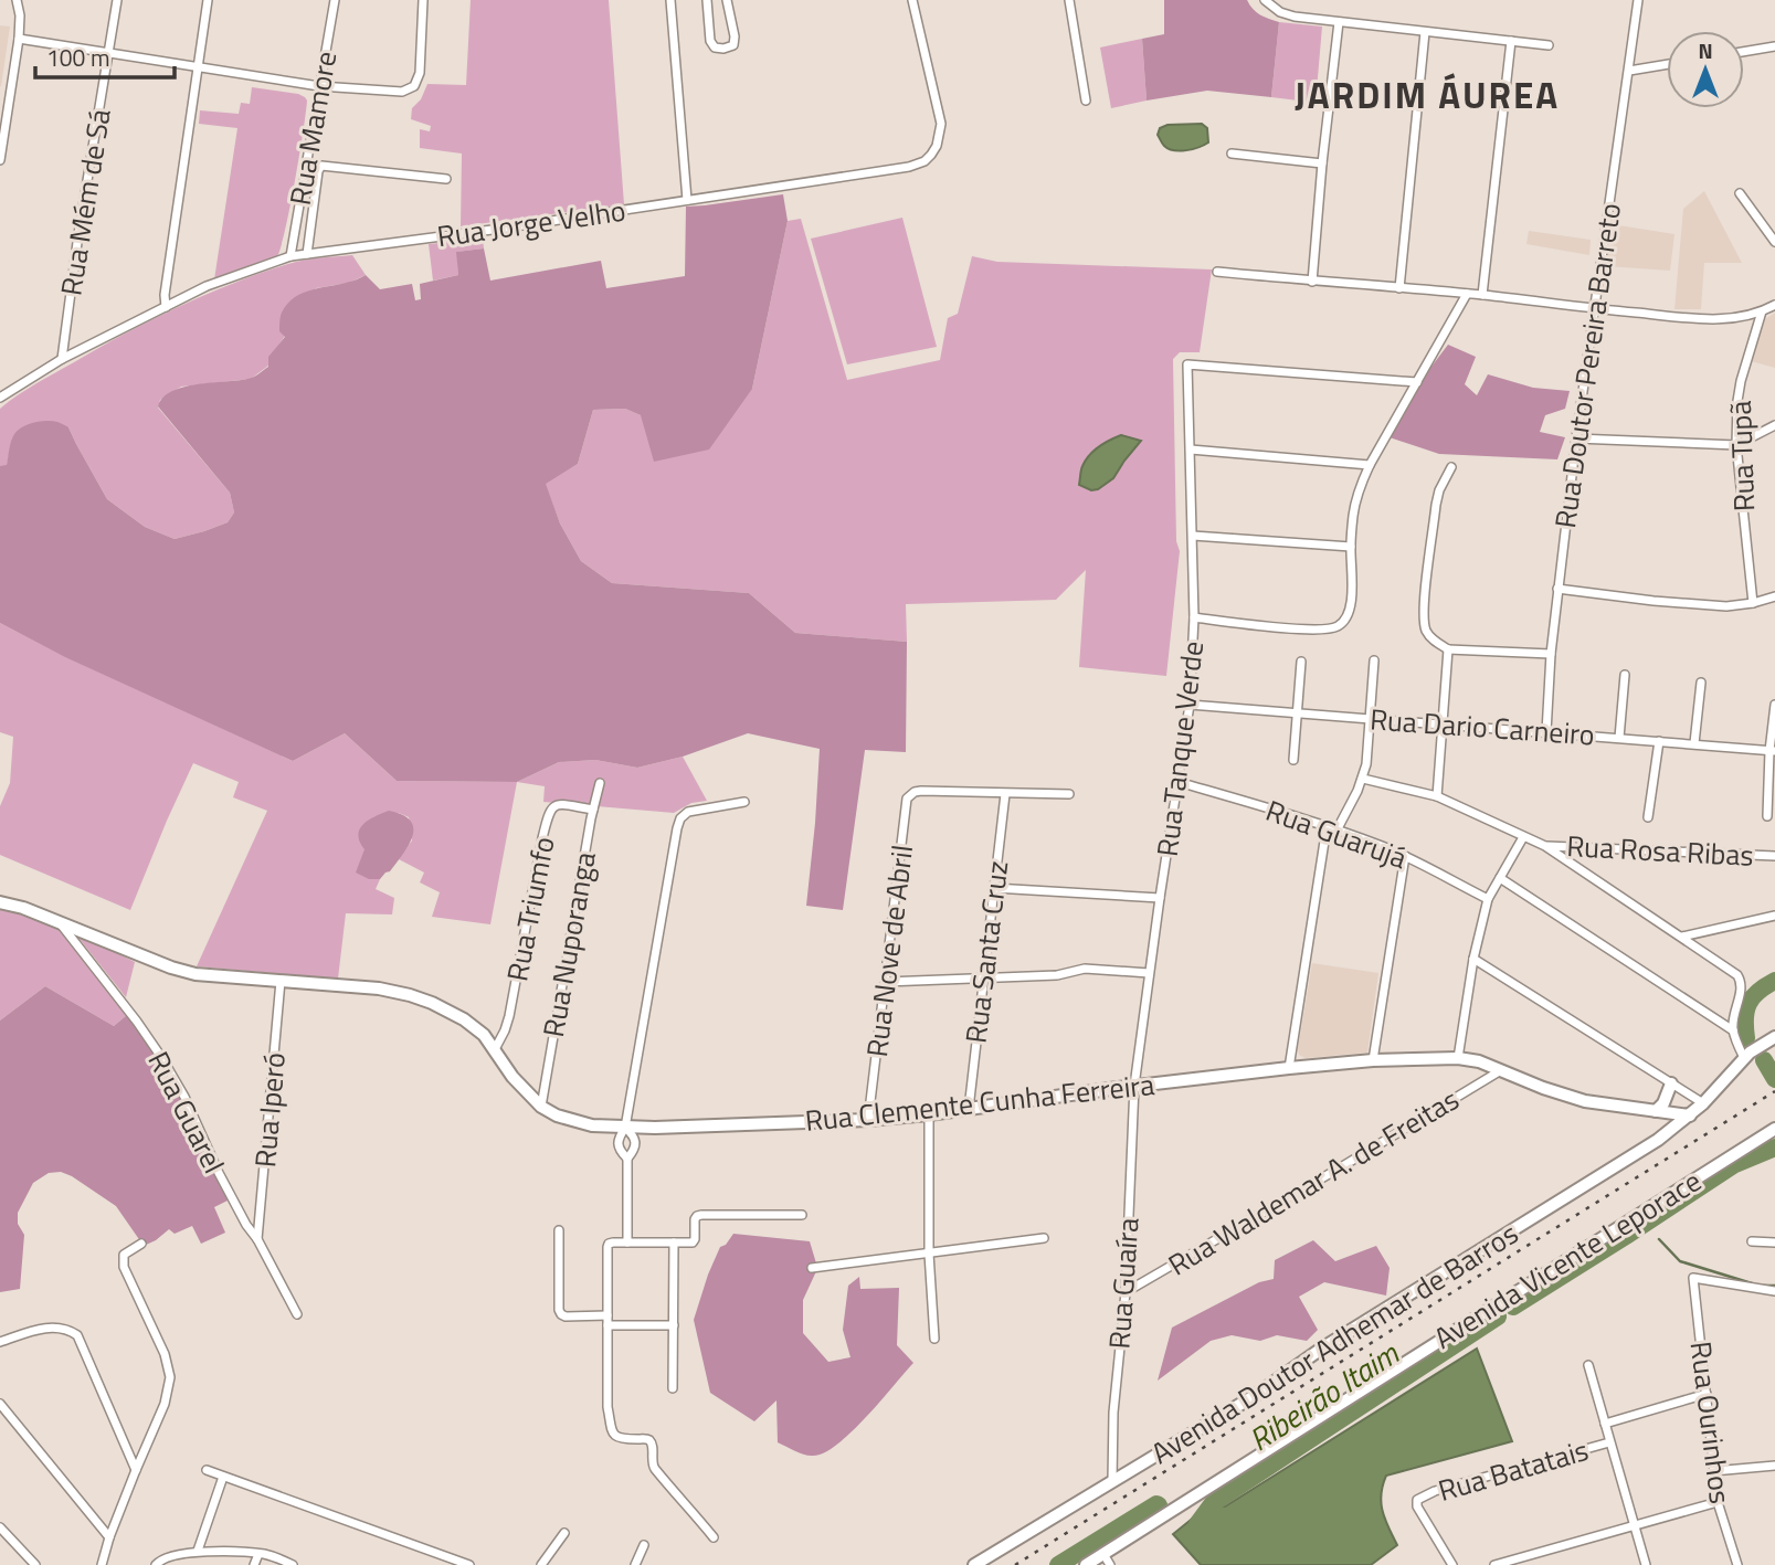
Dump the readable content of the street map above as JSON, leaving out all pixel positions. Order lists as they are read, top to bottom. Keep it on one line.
{"streets":{"street":["Rua Mamore","Rua Mém de Sá","Rua Jorge Velho","Rua Doutor Pereira Barreto","Rua Tupã","Rua Dario Carneiro","Rua Tanque Verde","Rua Guarujá","Rua Rosa Ribas","Rua Triumfo","Rua Nuporanga","Rua Nove de Abril","Rua Santa Cruz","Rua Clemente Cunha Ferreira","Rua Iperó","Rua Guarel","Rua Waldemar A. de Freitas","Avenida Vicente Leporace","Rua Guaíra","Avenida Doutor Adhemar de Barros","Rua Ourinhos","Rua Batatais"]},"crossings":[["Rua Mamore","Rua Jorge Velho"],["Rua Mém de Sá","Rua Jorge Velho"],["Rua Doutor Pereira Barreto","Rua Dario Carneiro"],["Rua Dario Carneiro","Rua Tanque Verde"],["Rua Tanque Verde","Rua Guarujá"],["Rua Tanque Verde","Rua Clemente Cunha Ferreira"],["Rua Tanque Verde","Rua Guaíra"],["Rua Triumfo","Rua Nuporanga"],["Rua Triumfo","Rua Clemente Cunha Ferreira"],["Rua Nuporanga","Rua Clemente Cunha Ferreira"],["Rua Nove de Abril","Rua Santa Cruz"],["Rua Nove de Abril","Rua Clemente Cunha Ferreira"],["Rua Santa Cruz","Rua Clemente Cunha Ferreira"],["Rua Clemente Cunha Ferreira","Rua Iperó"],["Rua Clemente Cunha Ferreira","Rua Guarel"],["Rua Clemente Cunha Ferreira","Rua Waldemar A. de Freitas"],["Rua Clemente Cunha Ferreira","Rua Guaíra"],["Rua Clemente Cunha Ferreira","Avenida Doutor Adhemar de Barros"],["Rua Iperó","Rua Guarel"],["Rua Waldemar A. de Freitas","Rua Guaíra"],["Rua Guaíra","Avenida Doutor Adhemar de Barros"]],"districts":["JARDIM ÁUREA"],"water":["Ribeirão Itaim"],"scale_bar":"100 m","north":"top"}
